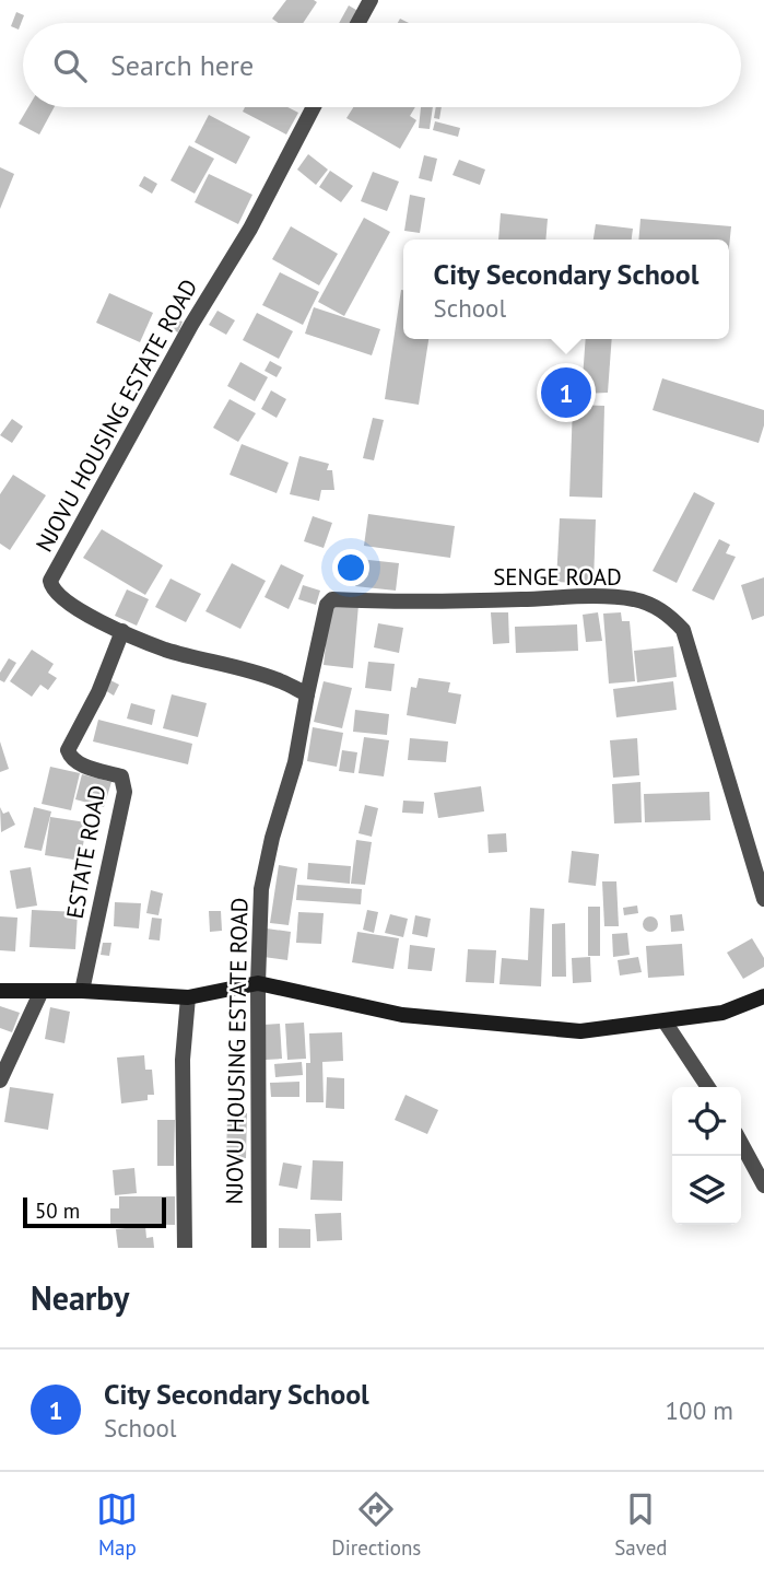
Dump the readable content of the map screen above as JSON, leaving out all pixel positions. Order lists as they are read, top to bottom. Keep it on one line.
{"streets":{"street":["NJOVU HOUSING ESTATE ROAD","SENGE ROAD","ESTATE ROAD"]},"crossings":[["NJOVU HOUSING ESTATE ROAD","SENGE ROAD"],["NJOVU HOUSING ESTATE ROAD","ESTATE ROAD"]],"scale_bar":"50 m","page":{"search":"Search here","popup":["City Secondary School","School"],"pins":"1","scale":"50 m","heading":"Nearby","list":[{"mark":"1","name":"City Secondary School","note":"School","value":"100 m"}],"nav":["Map","Directions","Saved"]}}
